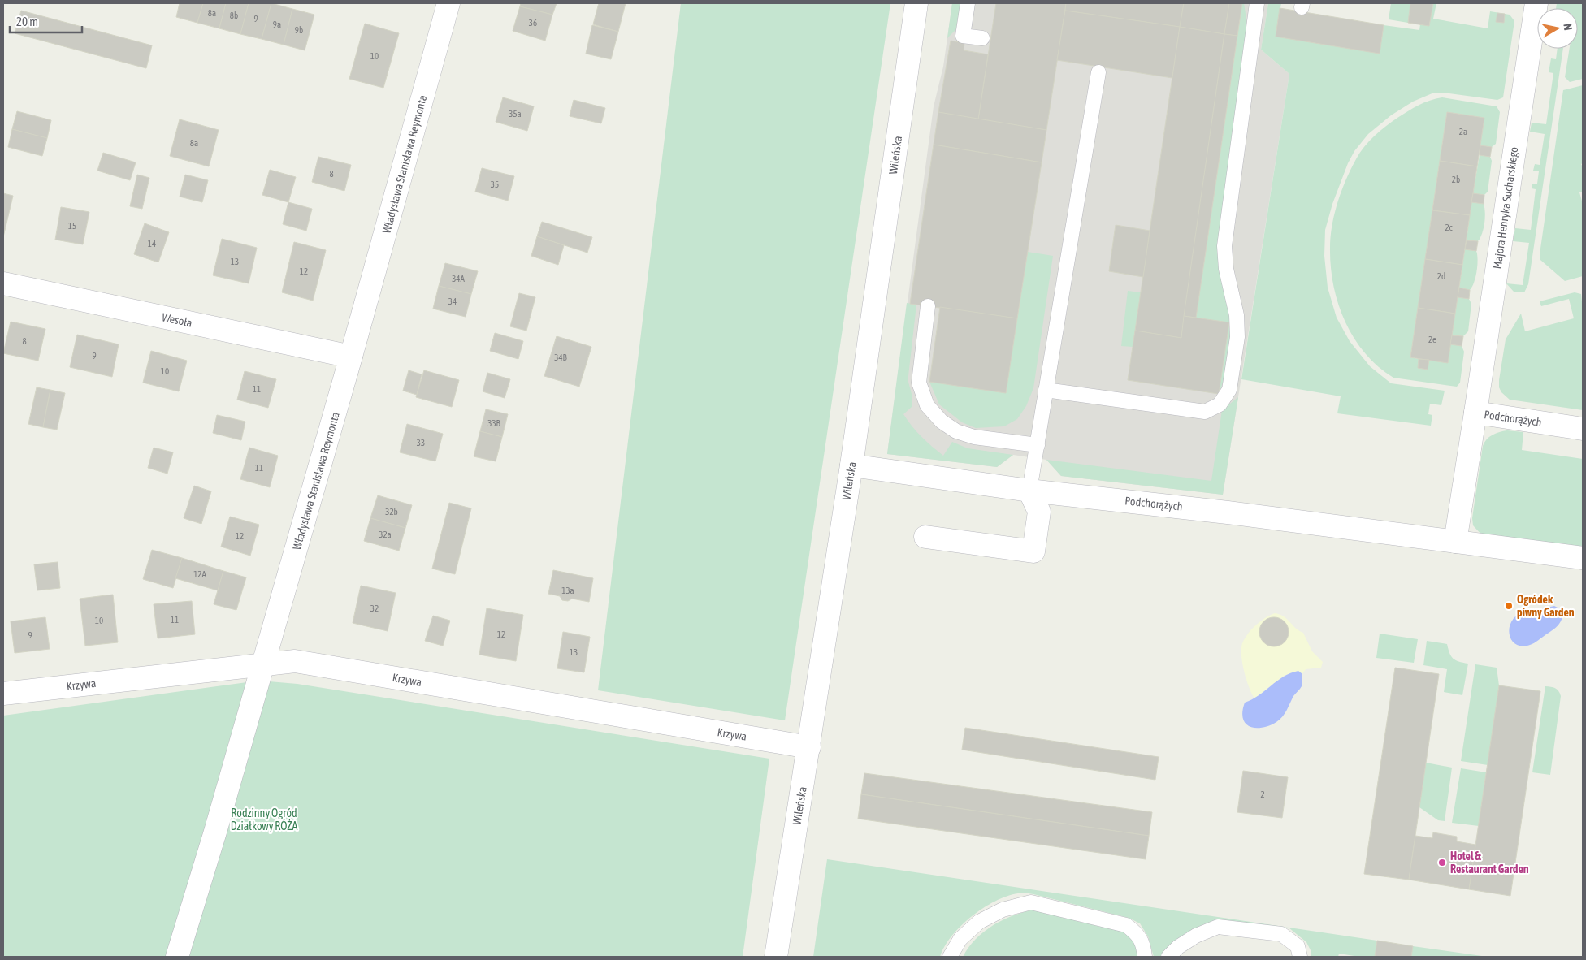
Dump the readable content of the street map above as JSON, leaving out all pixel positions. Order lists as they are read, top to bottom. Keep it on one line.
{"streets":{"street":["Wileńska","Władysława Stanisława Reymonta","Majora Henryka Sucharskiego","Wesoła","Podchorążych","Krzywa"]},"crossings":[["Wileńska","Podchorążych"],["Wileńska","Krzywa"],["Władysława Stanisława Reymonta","Wesoła"],["Władysława Stanisława Reymonta","Krzywa"],["Majora Henryka Sucharskiego","Podchorążych"]],"parks":["Rodzinny Ogród Działkowy RÓŻA"],"places":["Ogródek piwny Garden","Hotel & Restaurant Garden"],"house_numbers":["8a","8b","9","36","9a","9b","10","35a","2a","8a","8","2b","35","15","2c","14","13","12","2d","34A","34","2e","8","9","34B","10","11","33B","33","11","32b","32a","12","12A","13a","32","11","10","12","9","13","2"],"scale_bar":"20 m","north":"right"}
